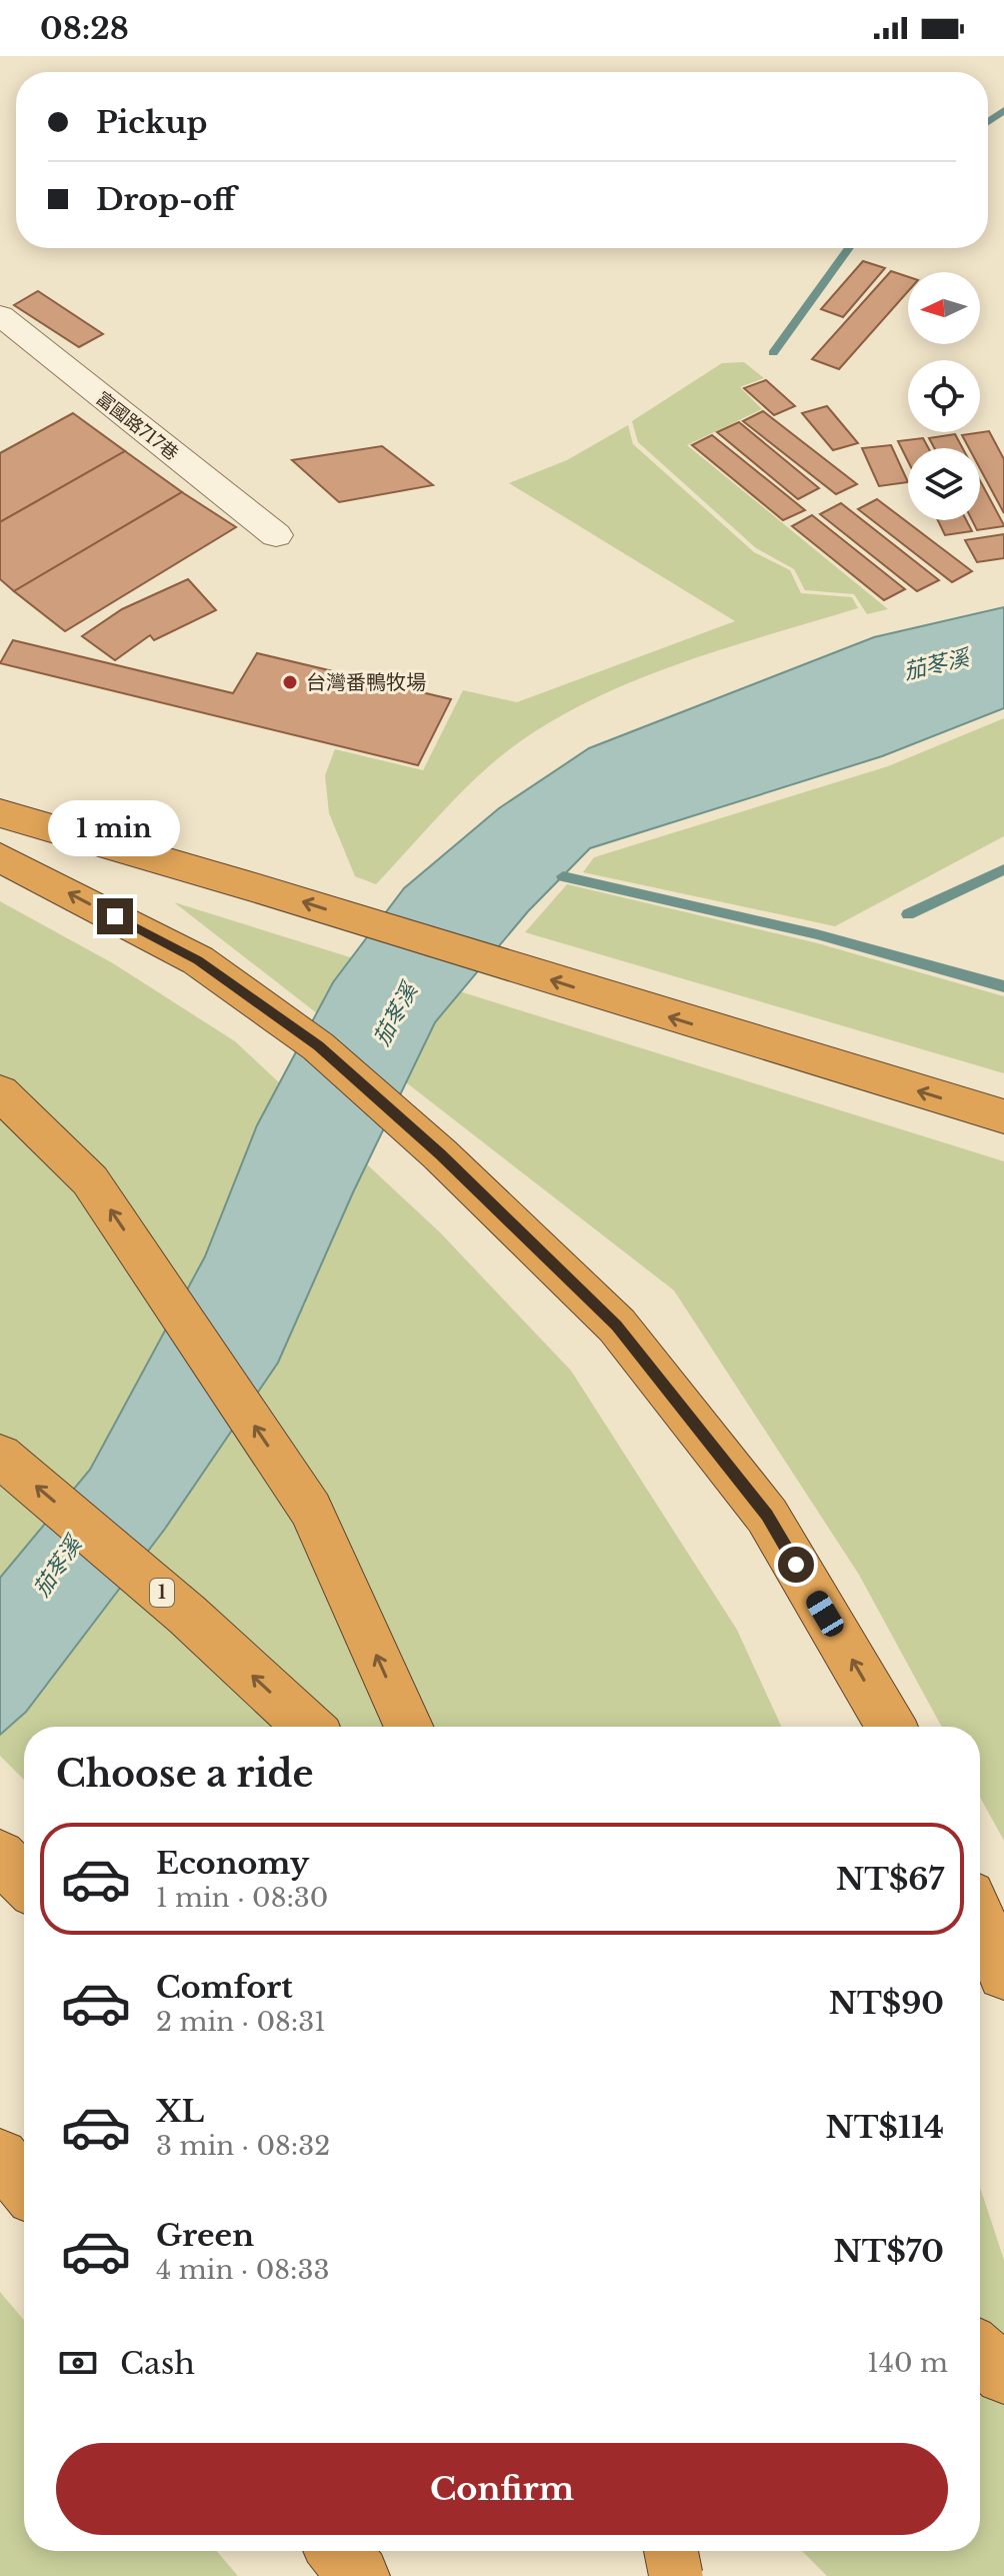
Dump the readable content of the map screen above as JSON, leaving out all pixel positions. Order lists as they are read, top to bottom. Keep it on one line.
{"streets":{"highway":["1"],"lane":["富國路717巷"]},"water":["茄苳溪"],"places":["台灣番鴨牧場"],"north":"left","page":{"status":"08:28","banner":["Pickup","Drop-off"],"bubble":"1 min","heading":"Choose a ride","list":[{"name":"Economy","note":"1 min · 08:30","value":"NT$67"},{"name":"Comfort","note":"2 min · 08:31","value":"NT$90"},{"name":"XL","note":"3 min · 08:32","value":"NT$114"},{"name":"Green","note":"4 min · 08:33","value":"NT$70"}],"pay":["Cash","140 m"],"buttons":"Confirm"}}
